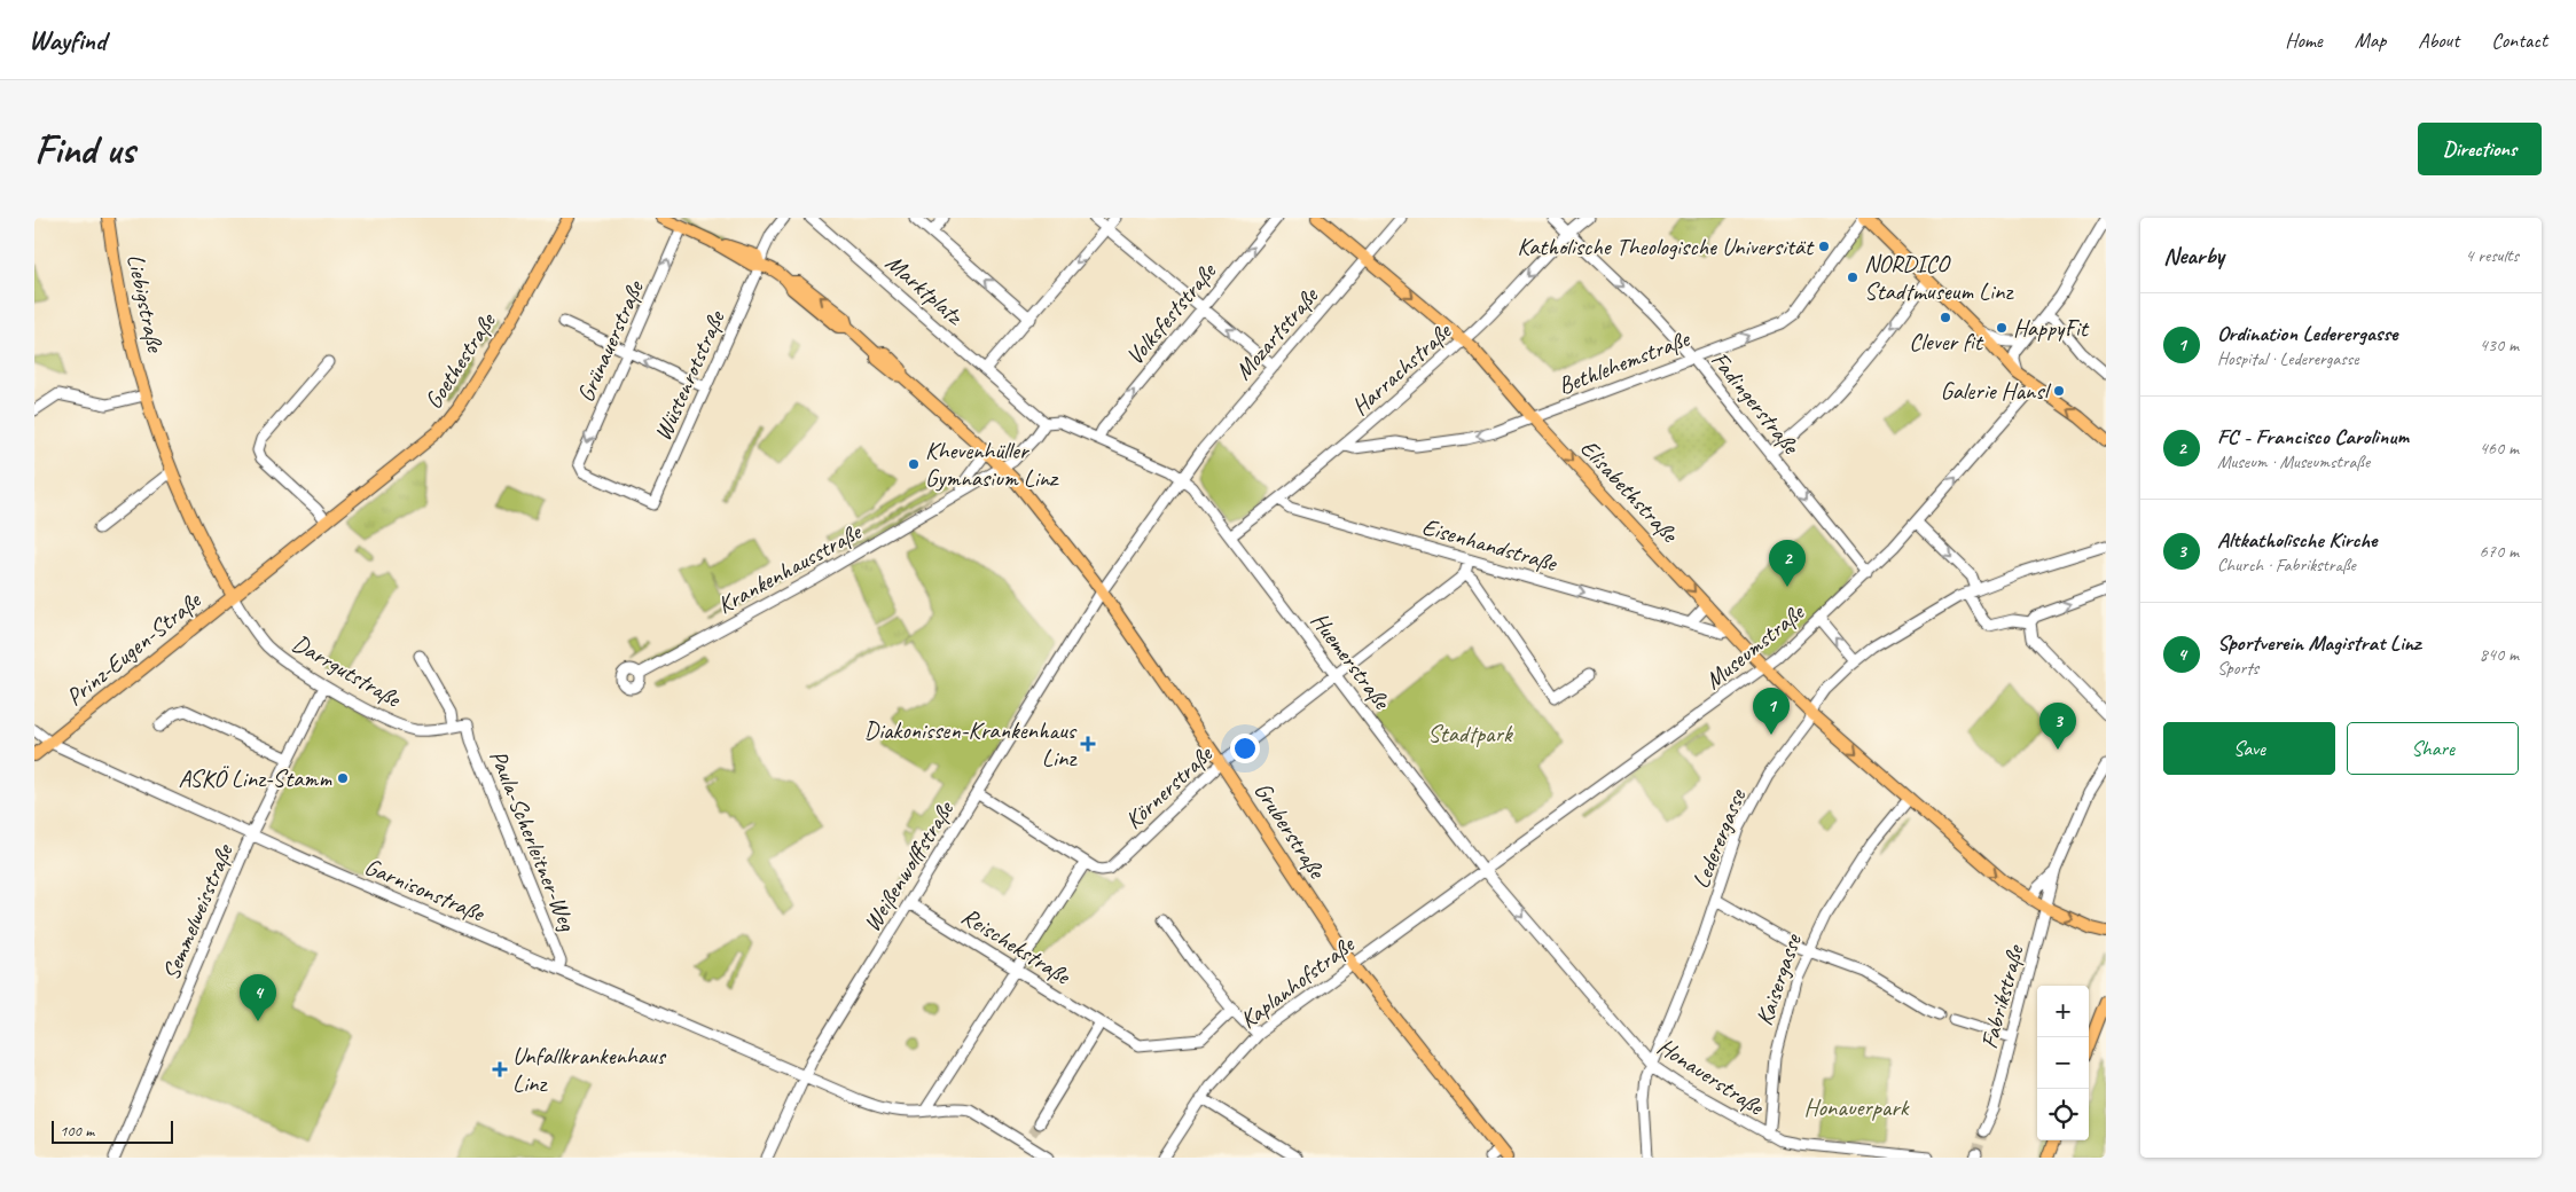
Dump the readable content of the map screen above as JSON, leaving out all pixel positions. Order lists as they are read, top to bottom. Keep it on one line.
{"streets":{"main road":["Liebigstraße","Goethestraße","Elisabethstraße","Prinz-Eugen-Straße","Gruberstraße"],"street":["Marktplatz","Volksfeststraße","Mozartstraße","Grünauerstraße","Bethlehemstraße","Harrachstraße","Wüstenrotstraße","Fadingerstraße","Eisenhandstraße","Krankenhausstraße","Museumstraße","Huemerstraße","Darrgutstraße","Körnerstraße","Lederergasse","Paula-Scherleitner-Weg","Weißenwolffstraße","Garnisonstraße","Semmelweisstraße","Reischekstraße","Kaisergasse","Kaplanhofstraße","Fabrikstraße","Honauerstraße"]},"crossings":[["Liebigstraße","Goethestraße"],["Liebigstraße","Prinz-Eugen-Straße"],["Liebigstraße","Darrgutstraße"],["Mozartstraße","Elisabethstraße"],["Mozartstraße","Huemerstraße"],["Mozartstraße","Weißenwolffstraße"],["Grünauerstraße","Wüstenrotstraße"],["Grünauerstraße","Gruberstraße"],["Goethestraße","Prinz-Eugen-Straße"],["Goethestraße","Darrgutstraße"],["Bethlehemstraße","Harrachstraße"],["Bethlehemstraße","Fadingerstraße"],["Bethlehemstraße","Elisabethstraße"],["Harrachstraße","Fadingerstraße"],["Harrachstraße","Elisabethstraße"],["Harrachstraße","Eisenhandstraße"],["Harrachstraße","Huemerstraße"],["Wüstenrotstraße","Gruberstraße"],["Fadingerstraße","Museumstraße"],["Elisabethstraße","Eisenhandstraße"],["Elisabethstraße","Museumstraße"],["Krankenhausstraße","Gruberstraße"],["Museumstraße","Huemerstraße"],["Museumstraße","Kaplanhofstraße"],["Museumstraße","Honauerstraße"],["Prinz-Eugen-Straße","Darrgutstraße"],["Prinz-Eugen-Straße","Garnisonstraße"],["Huemerstraße","Körnerstraße"],["Huemerstraße","Weißenwolffstraße"],["Huemerstraße","Kaplanhofstraße"],["Huemerstraße","Honauerstraße"],["Darrgutstraße","Paula-Scherleitner-Weg"],["Darrgutstraße","Semmelweisstraße"],["Körnerstraße","Gruberstraße"],["Gruberstraße","Weißenwolffstraße"],["Gruberstraße","Kaplanhofstraße"],["Lederergasse","Honauerstraße"],["Paula-Scherleitner-Weg","Garnisonstraße"],["Weißenwolffstraße","Garnisonstraße"],["Weißenwolffstraße","Reischekstraße"],["Garnisonstraße","Semmelweisstraße"],["Kaisergasse","Honauerstraße"],["Kaplanhofstraße","Honauerstraße"]],"one_way":["Volksfeststraße","Fadingerstraße","Elisabethstraße","Eisenhandstraße","Honauerstraße"],"parks":["Stadtpark","Honauerpark"],"places":{"other":["Katholische Theologische Universität","NORDICO Stadtmuseum Linz","Clever fit","HappyFit","Galerie Hansl","Khevenhüller Gymnasium Linz","ASKÖ Linz-Stamm"],"health":["Diakonissen-Krankenhaus Linz","Unfallkrankenhaus Linz"]},"scale_bar":"100 m","page":{"header":"Wayfind","nav":["Home","Map","About","Contact"],"buttons":["Directions",["Save","Share"]],"title":"Find us","heading":["Nearby","4 results"],"list":[{"mark":"1","name":"Ordination Lederergasse","note":"Hospital · Lederergasse","value":"430 m"},{"mark":"2","name":"FC - Francisco Carolinum","note":"Museum · Museumstraße","value":"460 m"},{"mark":"3","name":"Altkatholische Kirche","note":"Church · Fabrikstraße","value":"670 m"},{"mark":"4","name":"Sportverein Magistrat Linz","note":"Sports","value":"840 m"}],"pins":["2","1","3","4"],"map_buttons":["+","−"],"scale":"100 m"}}
